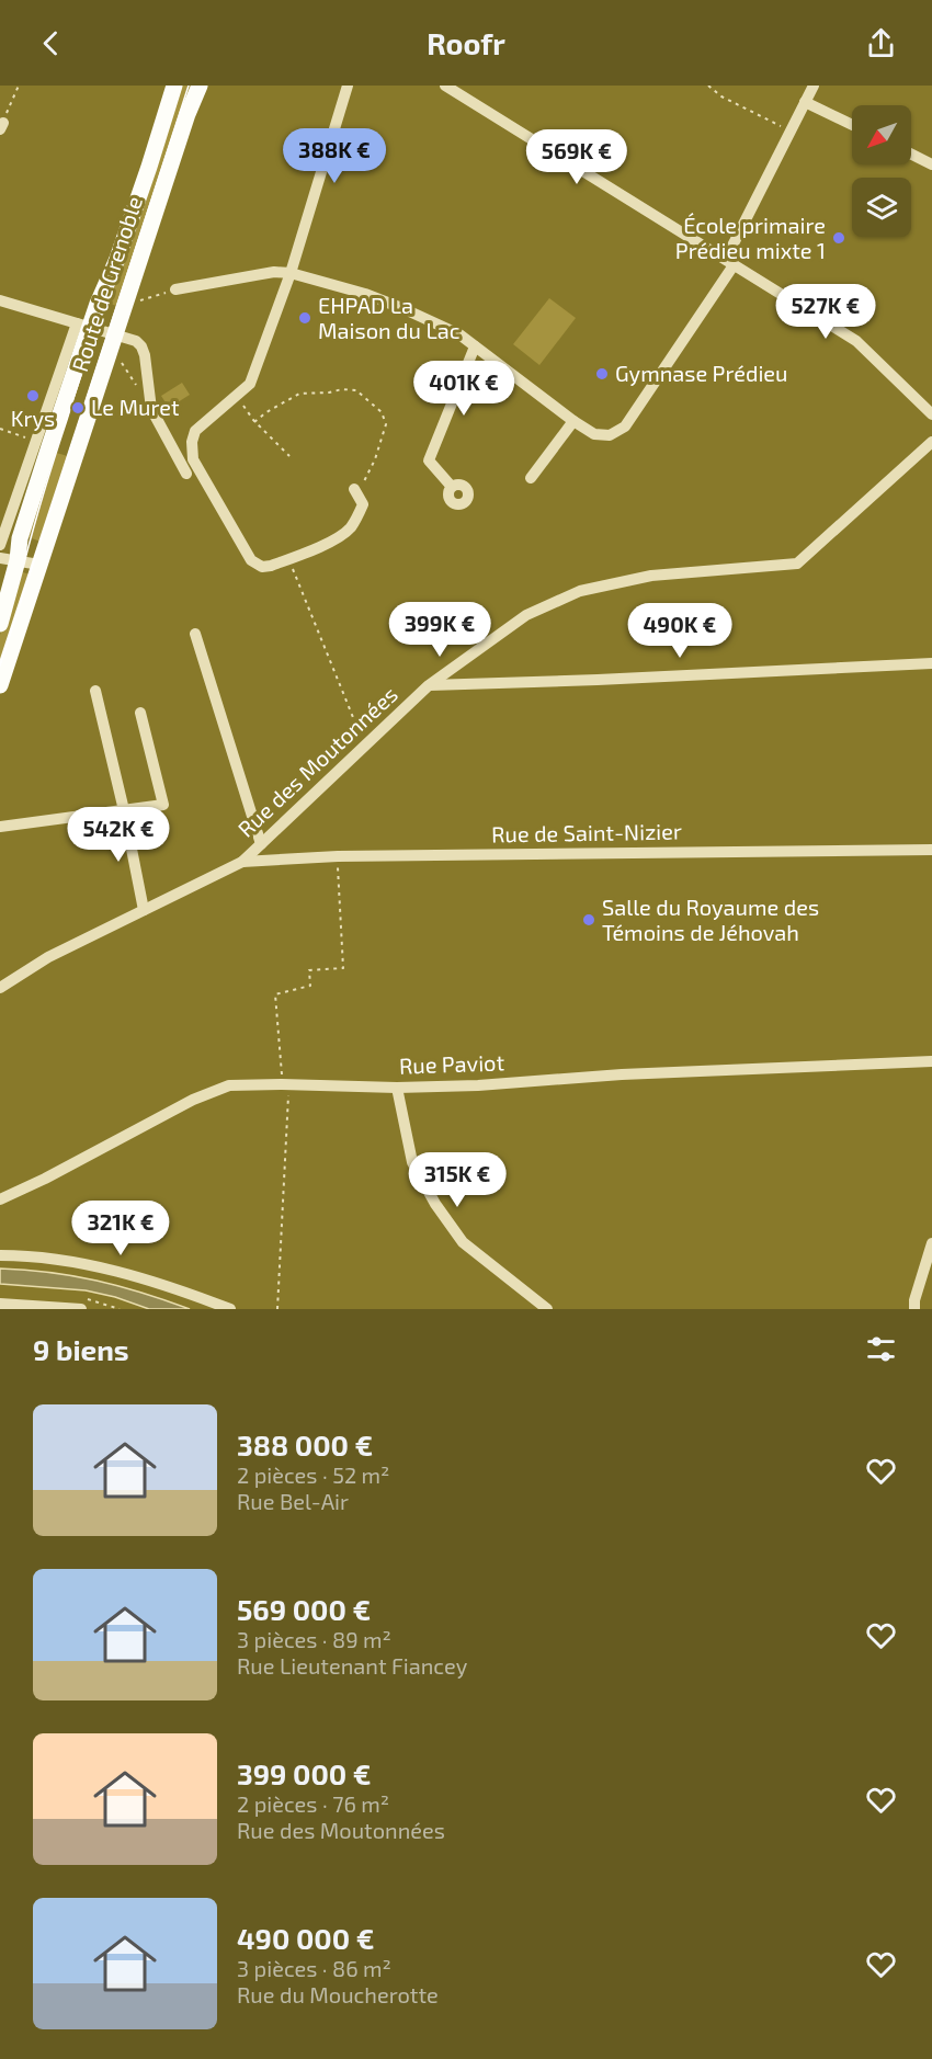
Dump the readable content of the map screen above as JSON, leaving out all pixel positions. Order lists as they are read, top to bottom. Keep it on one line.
{"streets":{"main road":["Route de Grenoble"],"street":["Rue des Moutonnées","Rue de Saint-Nizier","Rue Paviot"]},"crossings":[["Rue des Moutonnées","Rue de Saint-Nizier"]],"places":["École primaire Prédieu mixte 1","EHPAD La Maison du Lac","Gymnase Prédieu","Krys","Le Muret","Salle du Royaume des Témoins de Jéhovah"],"north":"bottom left","page":{"header":"Roofr","price":["388K €","569K €","527K €","401K €","399K €","490K €","542K €","315K €","321K €"],"heading":"9 biens","list":[{"name":"388 000 €","note":"2 pièces · 52 m² · Rue Bel-Air"},{"name":"569 000 €","note":"3 pièces · 89 m² · Rue Lieutenant Fiancey"},{"name":"399 000 €","note":"2 pièces · 76 m² · Rue des Moutonnées"},{"name":"490 000 €","note":"3 pièces · 86 m² · Rue du Moucherotte"}]}}
